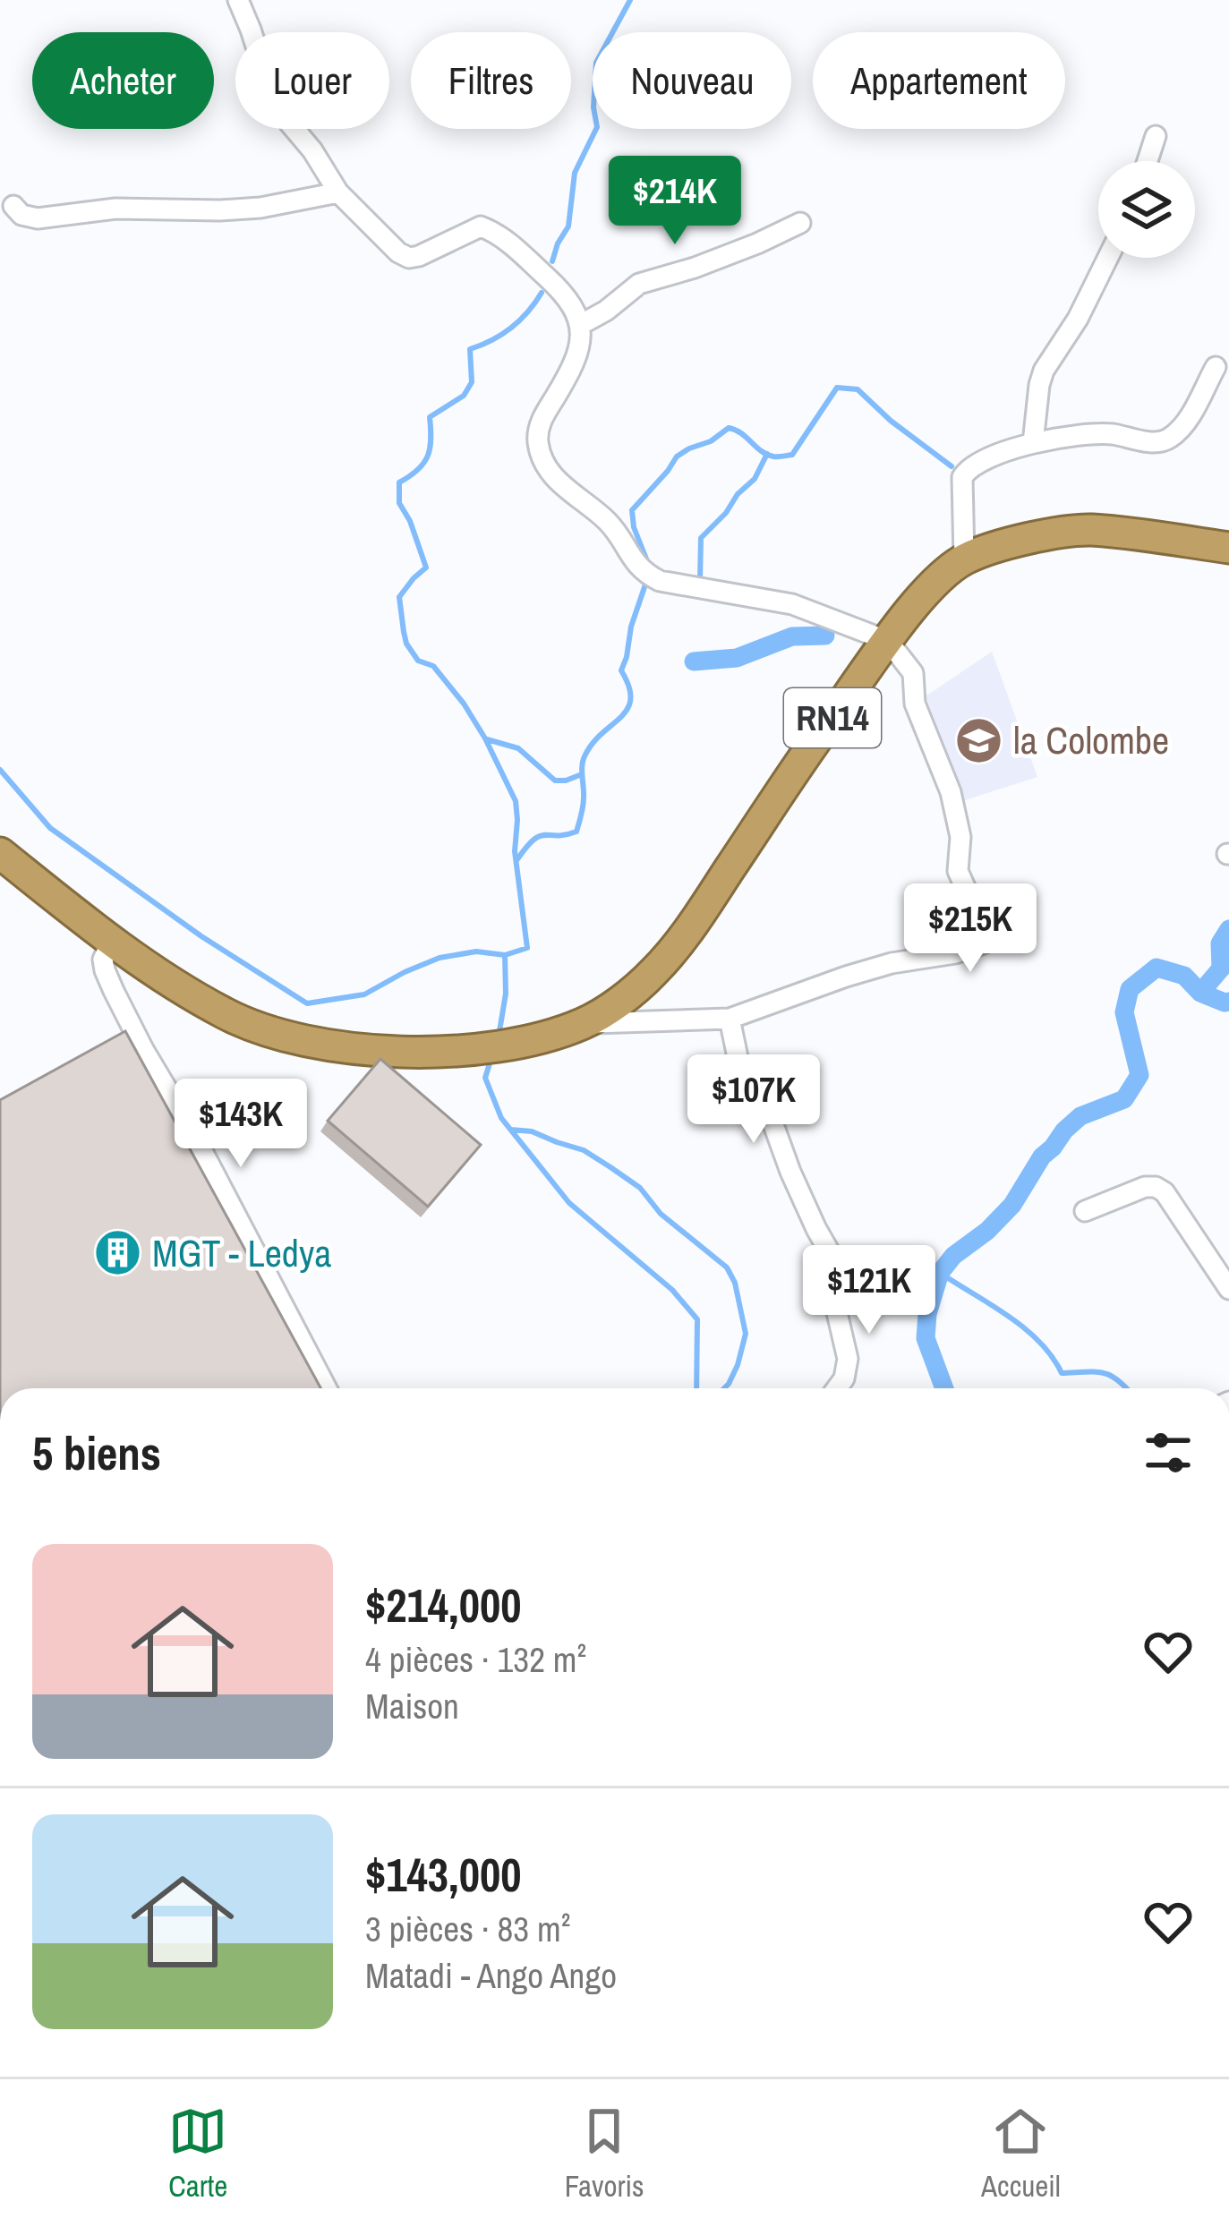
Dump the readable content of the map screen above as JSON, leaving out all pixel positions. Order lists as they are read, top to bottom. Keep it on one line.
{"streets":{"highway":["RN14"]},"places":{"school or university":["la Colombe"],"building":["MGT - Ledya"]},"page":{"chip":["Acheter","Louer","Filtres","Nouveau","Appartement"],"price":["$214K","$215K","$107K","$143K","$121K"],"heading":"5 biens","list":[{"name":"$214,000","note":"4 pièces · 132 m² · Maison"},{"name":"$143,000","note":"3 pièces · 83 m² · Matadi - Ango Ango"}],"tabs":["Carte","Favoris","Accueil"]}}
